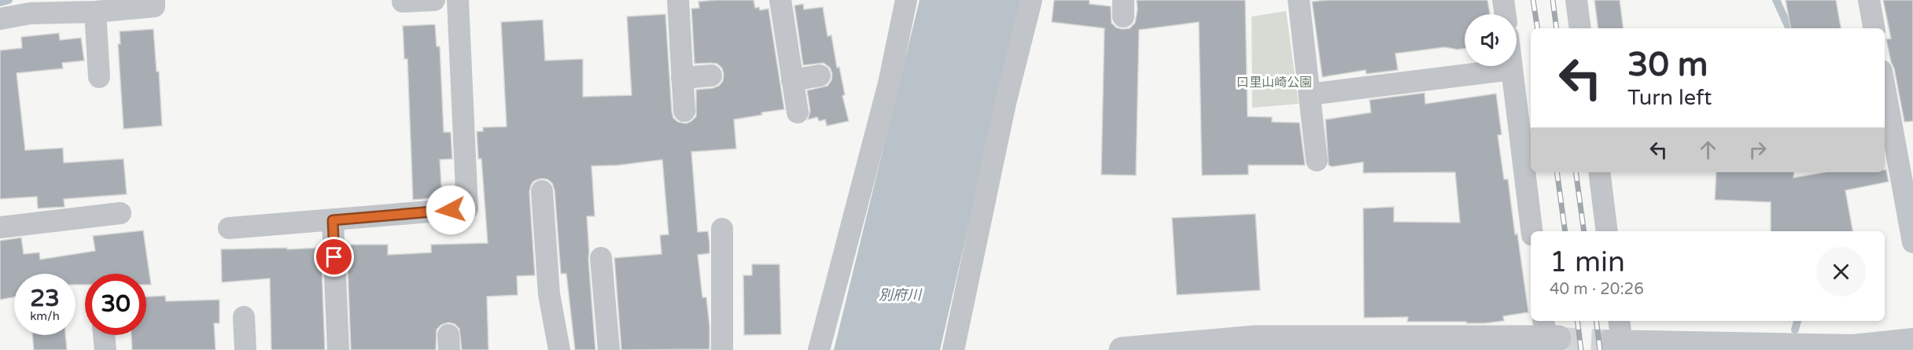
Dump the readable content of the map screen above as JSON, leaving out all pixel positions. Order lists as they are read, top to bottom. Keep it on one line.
{"water":["別府川"],"parks":["口里山崎公園"],"page":{"turn":["30 m","Turn left"],"heading":["1 min","40 m · 20:26"],"speed":"23 km/h","limit":"30"}}
